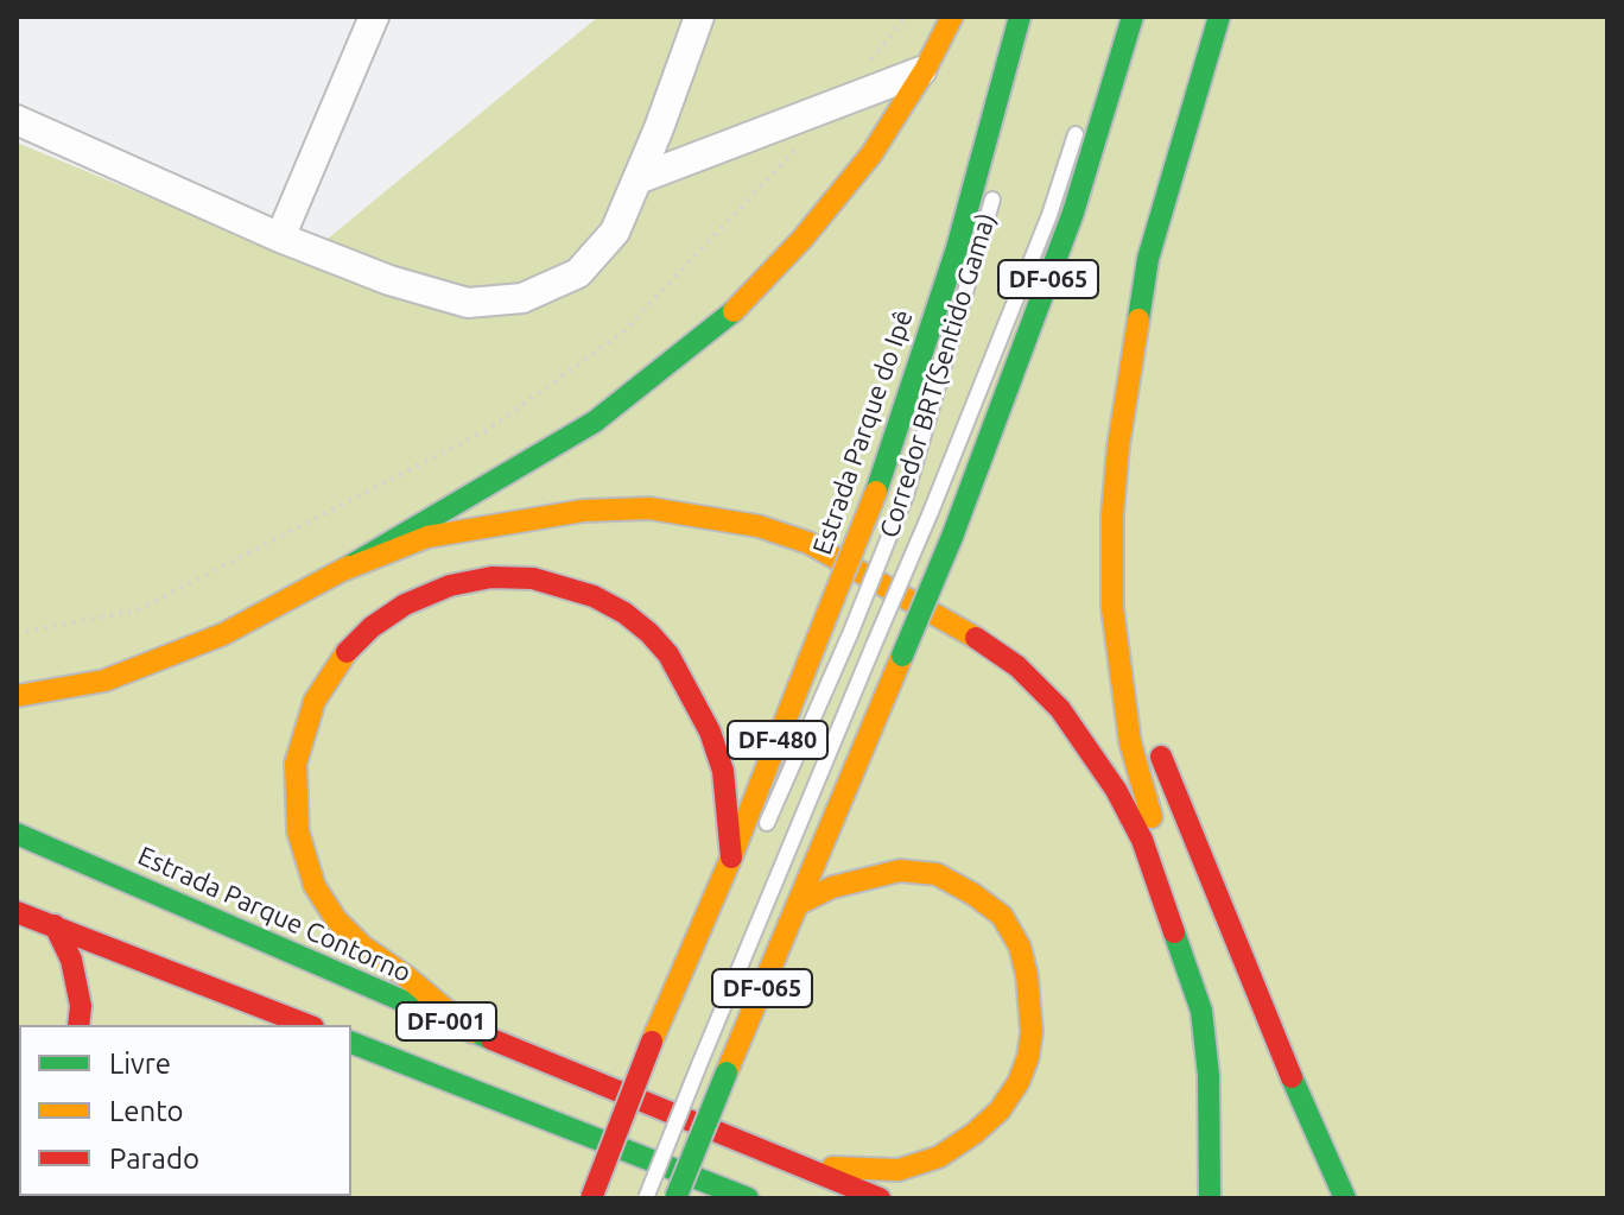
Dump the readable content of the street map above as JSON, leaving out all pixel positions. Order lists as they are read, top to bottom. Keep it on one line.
{"streets":{"main road":["DF-065","Estrada Parque do Ipê","DF-480","Estrada Parque Contorno","DF-001"],"lane":["Corredor BRT(Sentido Gama)"]},"crossings":[["Estrada Parque do Ipê","DF-480"]],"legend":["Livre","Lento","Parado"]}
